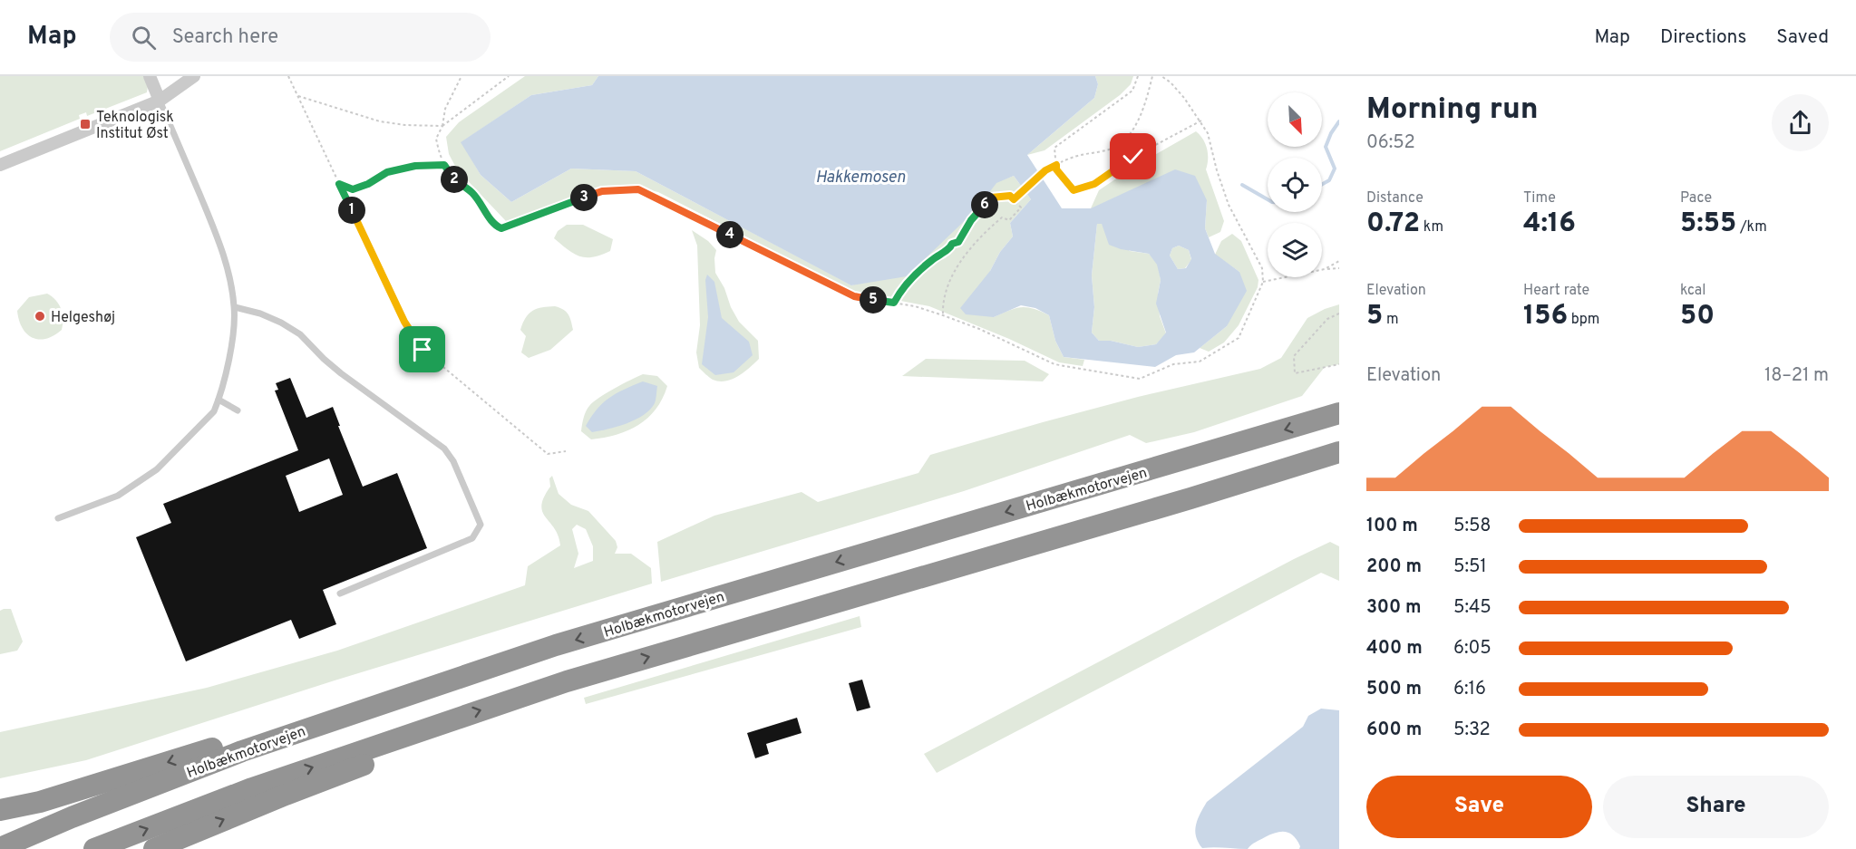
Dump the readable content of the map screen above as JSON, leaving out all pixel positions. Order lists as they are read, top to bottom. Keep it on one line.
{"streets":{"highway":["Holbækmotorvejen"]},"water":["Hakkemosen"],"places":{"transit":["Teknologisk Institut Øst"],"other":["Helgeshøj"]},"north":"bottom right","page":{"header":"Map","search":"Search here","nav":["Map","Directions","Saved"],"heading":["Morning run","06:52"],"pins":["2","3","6","1","4","5"],"stats":[["Distance","0.72 km"],["Time","4:16"],["Pace","5:55 /km"],["Elevation","5 m"],["Heart rate","156 bpm"],["kcal","50"]],"chart":["Elevation","18–21 m"],"list":[{"name":"100 m","note":"5:58"},{"name":"200 m","note":"5:51"},{"name":"300 m","note":"5:45"},{"name":"400 m","note":"6:05"},{"name":"500 m","note":"6:16"},{"name":"600 m","note":"5:32"}],"buttons":["Save","Share"]}}
